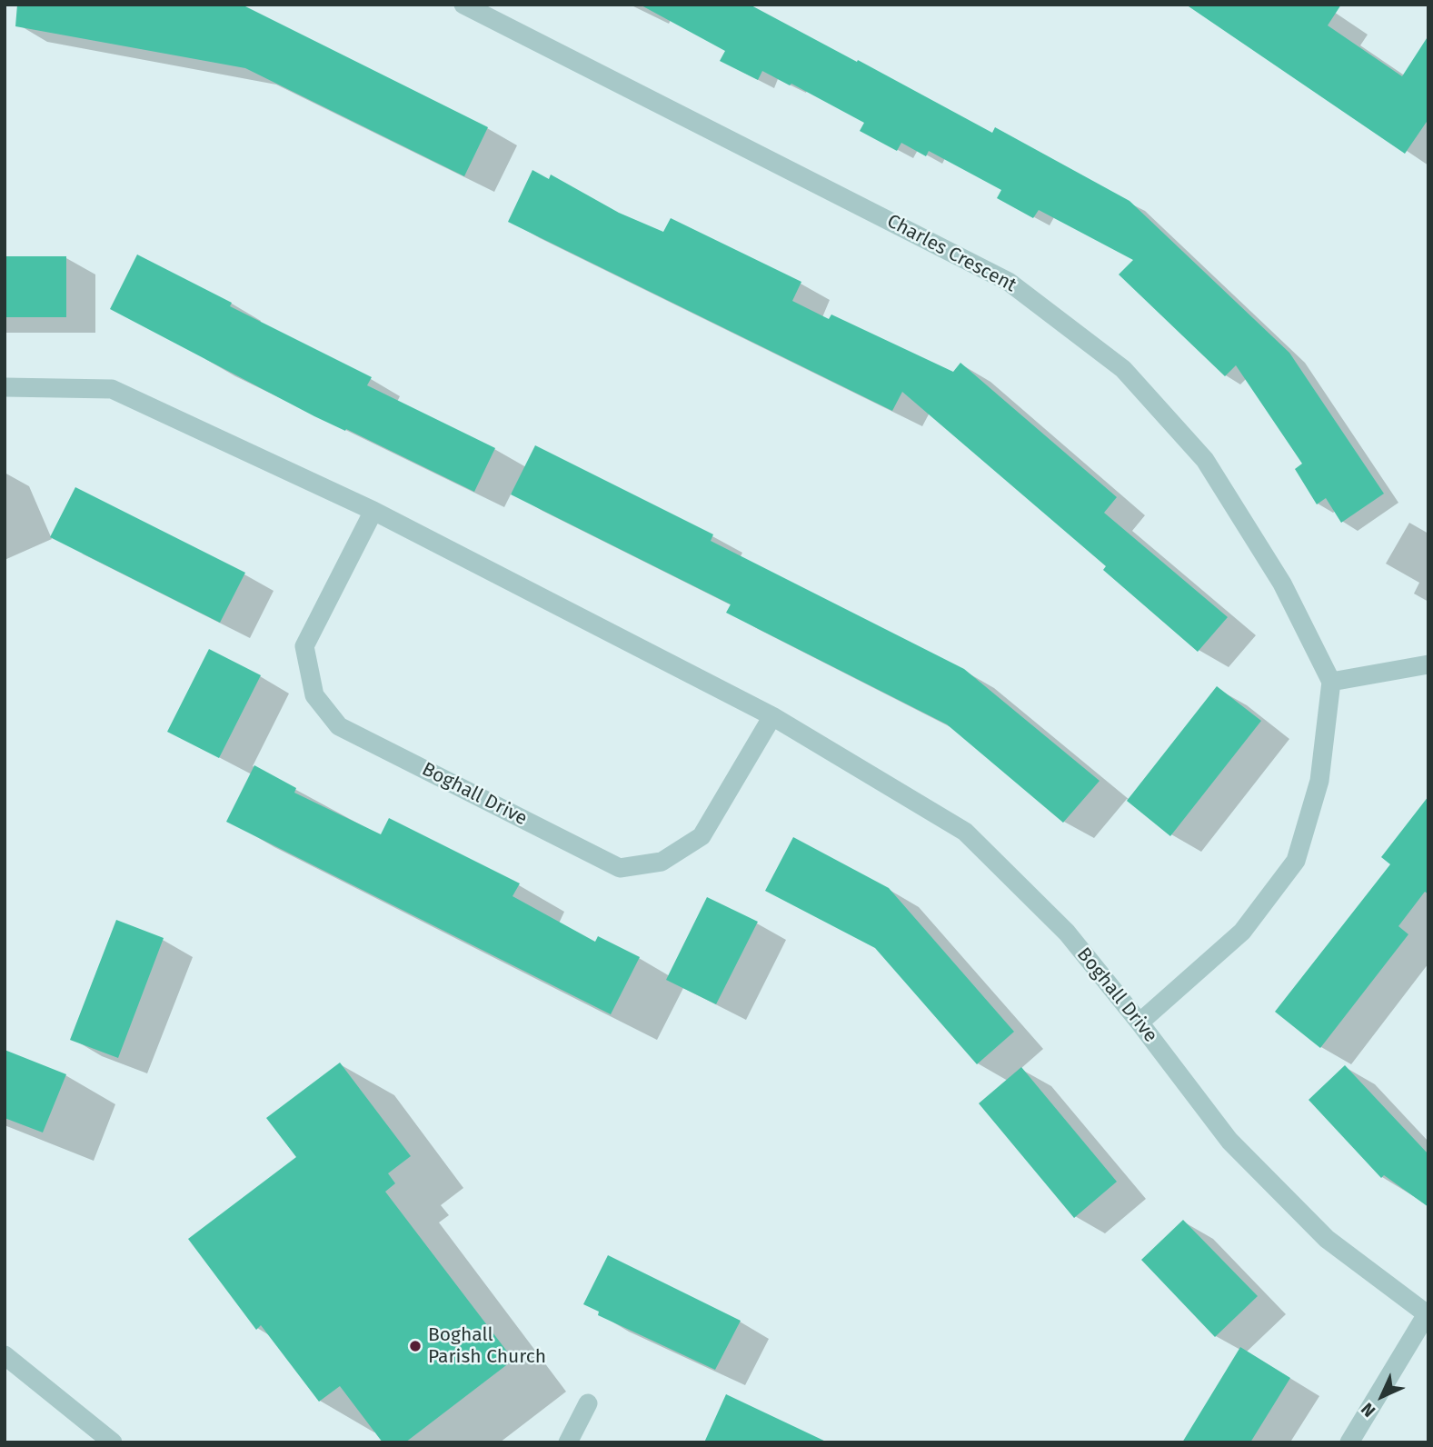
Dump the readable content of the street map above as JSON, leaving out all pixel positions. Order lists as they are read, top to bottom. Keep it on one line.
{"streets":{"street":["Charles Crescent","Boghall Drive"]},"places":["Boghall Parish Church"],"north":"bottom left"}
